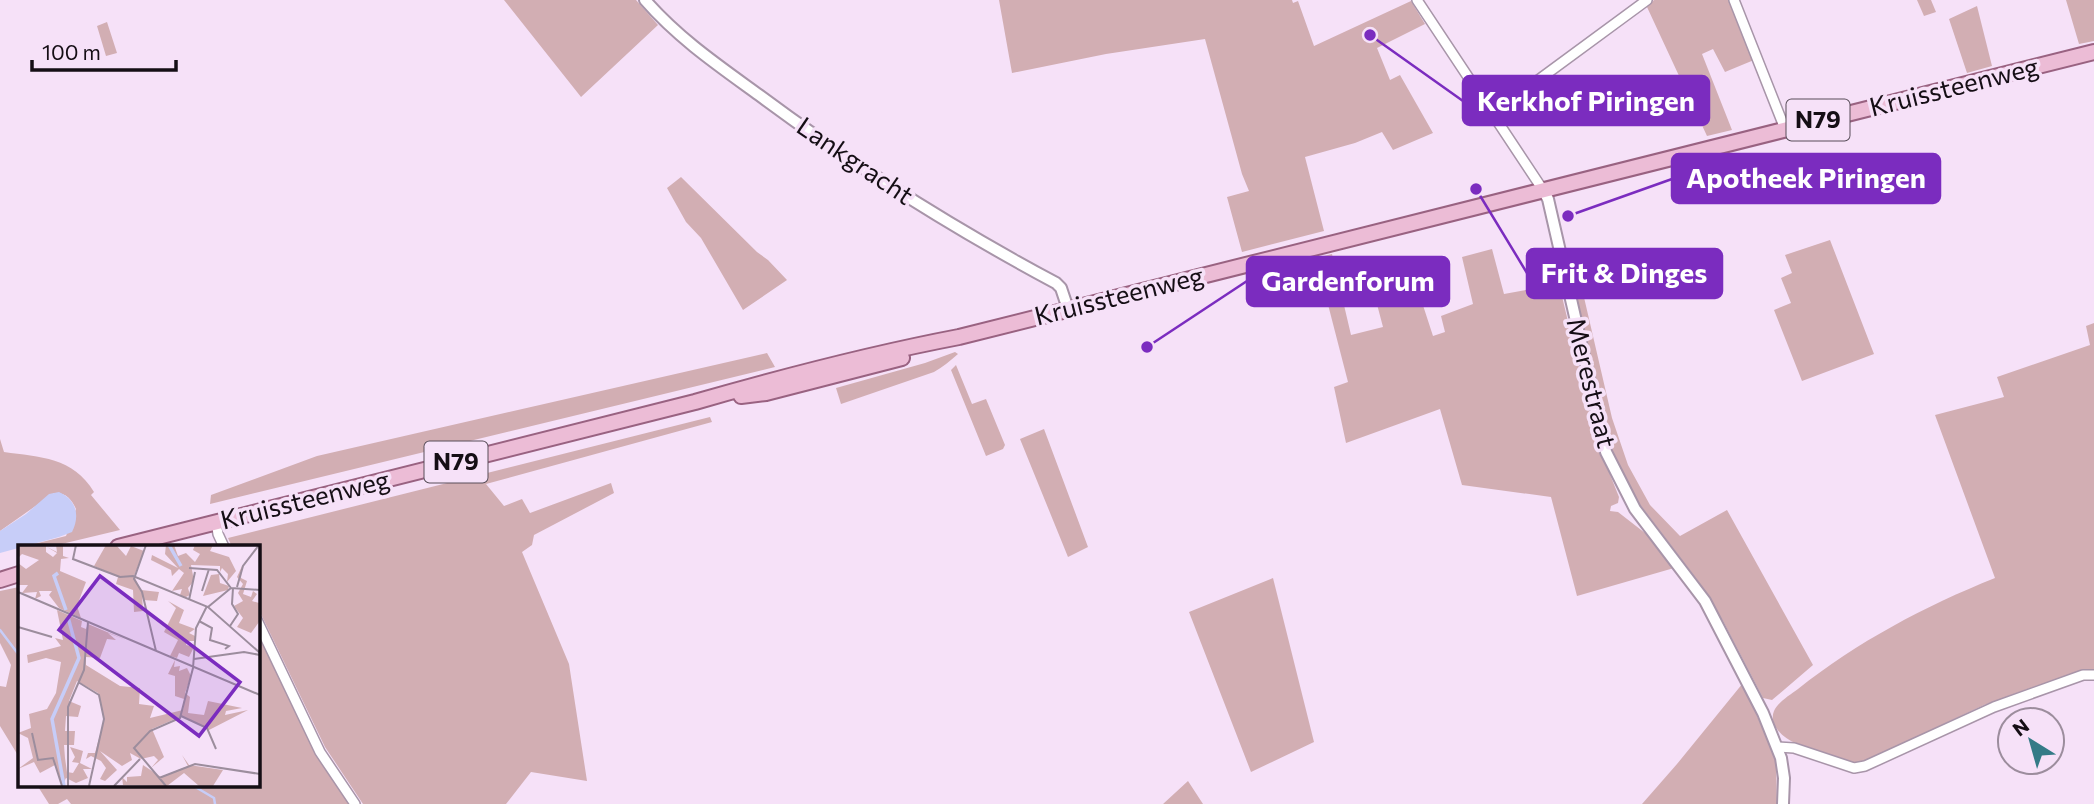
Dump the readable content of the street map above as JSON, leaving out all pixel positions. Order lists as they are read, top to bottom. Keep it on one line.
{"streets":{"main road":["Kruissteenweg","N79"],"street":["Lankgracht","Merestraat"]},"crossings":[["Kruissteenweg","Lankgracht"],["Kruissteenweg","Merestraat"]],"places":["Kerkhof Piringen","Frit & Dinges","Apotheek Piringen","Gardenforum"],"scale_bar":"100 m","north":"top left"}
